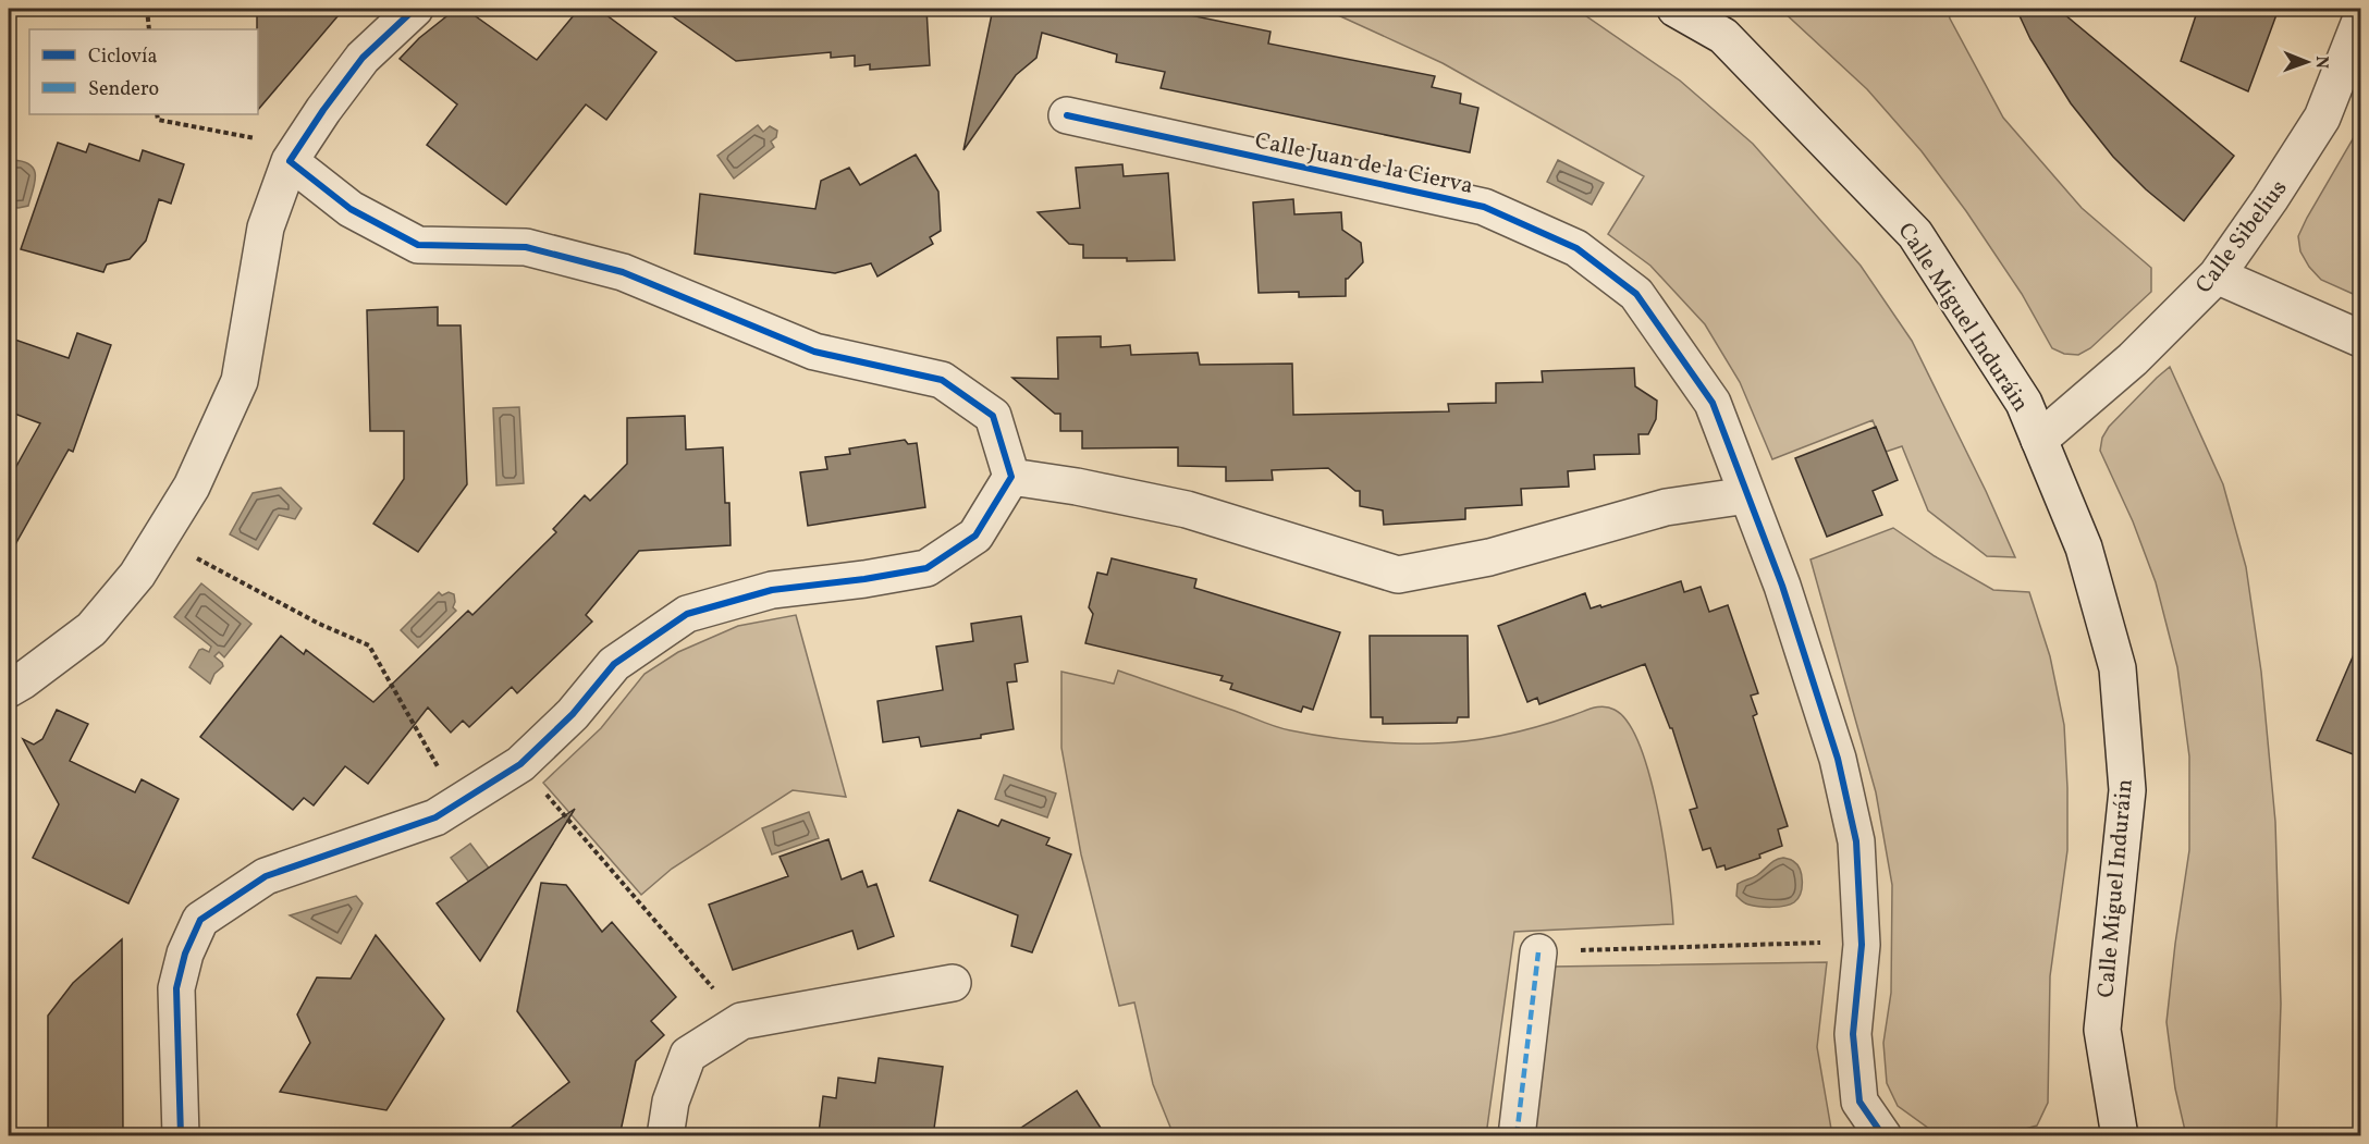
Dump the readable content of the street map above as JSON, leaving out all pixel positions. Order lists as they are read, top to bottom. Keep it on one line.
{"streets":{"street":["Calle Juan de la Cierva","Calle Sibelius","Calle Miguel Induráin"]},"crossings":[["Calle Sibelius","Calle Miguel Induráin"]],"legend":["Ciclovía","Sendero"],"north":"right"}
